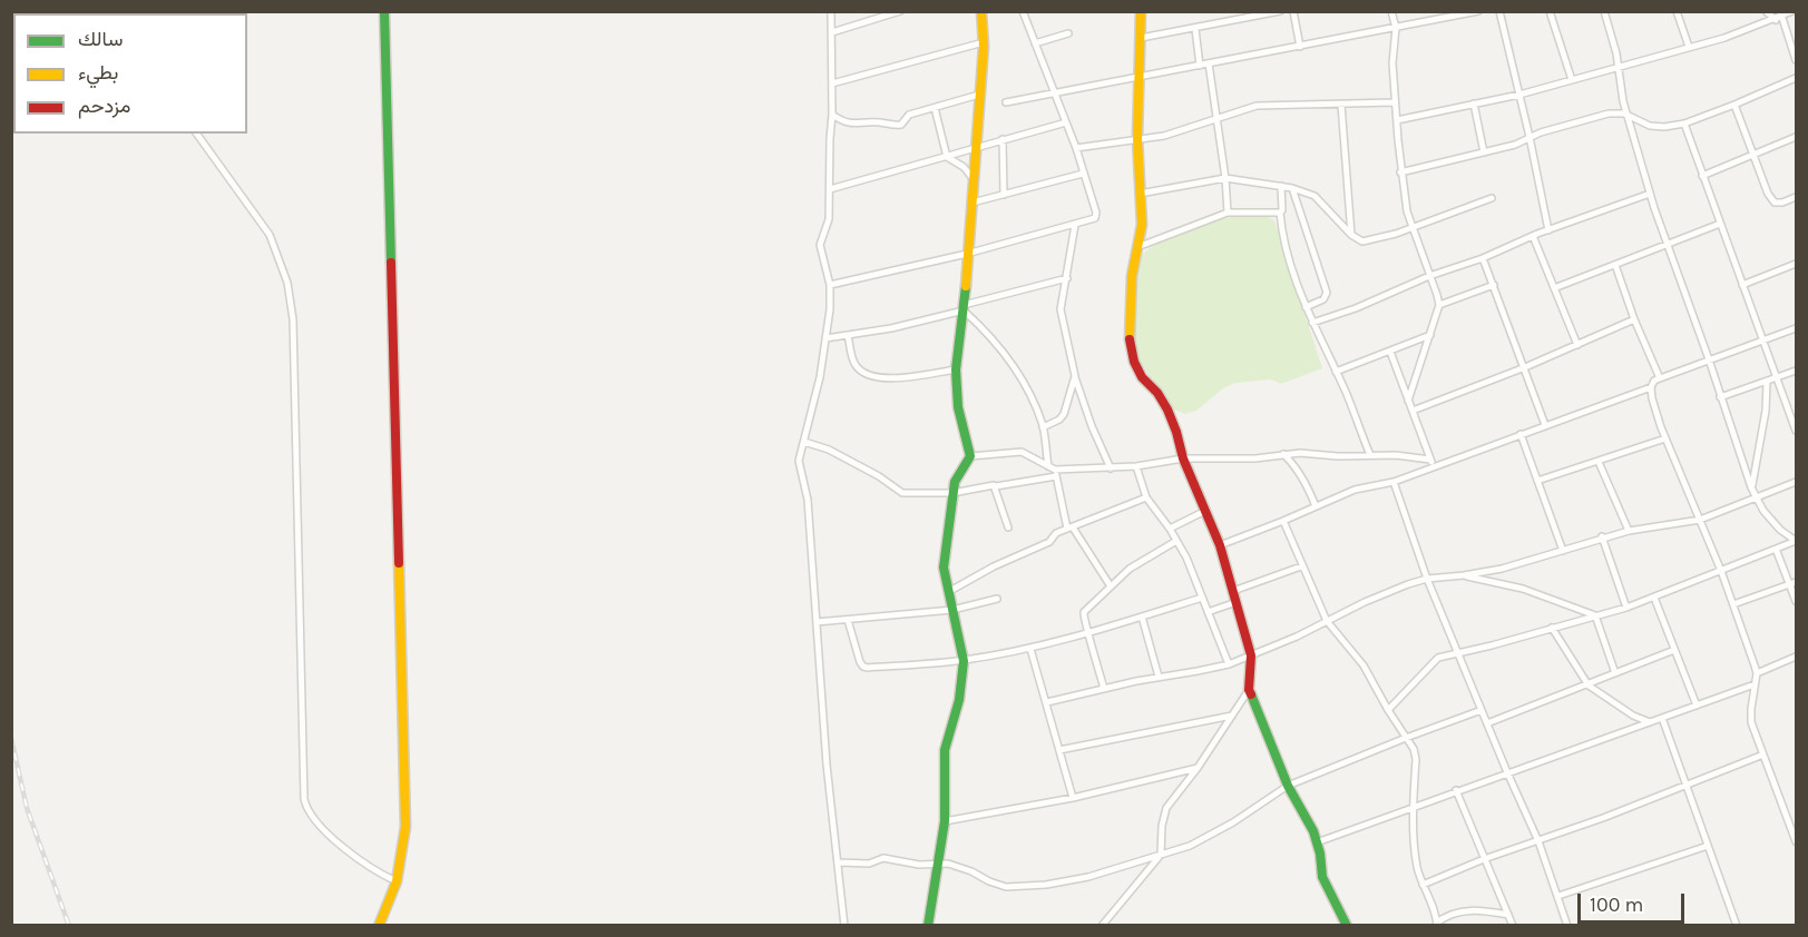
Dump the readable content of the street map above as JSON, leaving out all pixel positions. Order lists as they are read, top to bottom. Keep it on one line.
{"legend":["سالك","بطيء","مزدحم"],"scale_bar":"100 m"}
